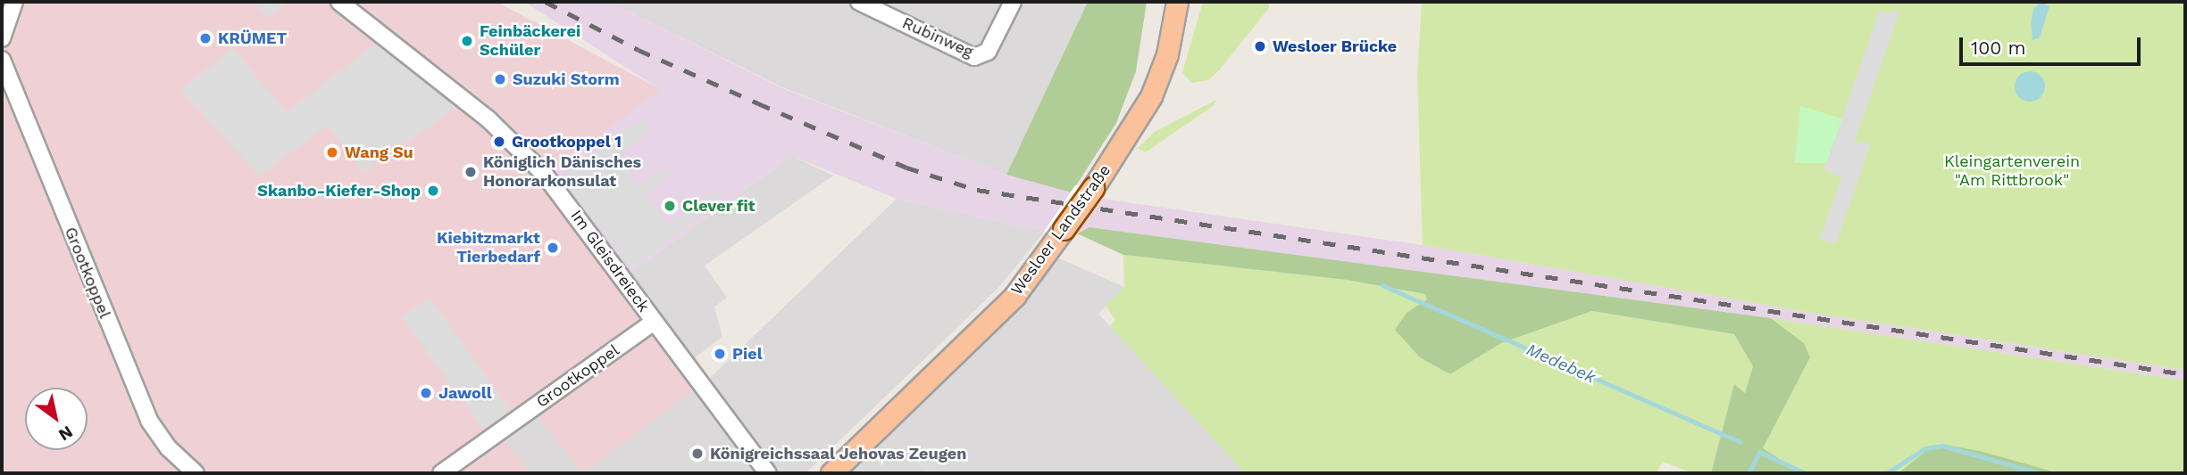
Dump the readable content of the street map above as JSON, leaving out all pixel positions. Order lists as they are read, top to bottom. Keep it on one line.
{"streets":{"main road":["Wesloer Landstraße"],"street":["Rubinweg","Im Gleisdreieck","Grootkoppel"]},"crossings":[["Im Gleisdreieck","Grootkoppel"]],"water":["Medebek"],"parks":["Kleingartenverein \"Am Rittbrook\""],"places":["KRÜMET","Feinbäckerei Schüler","Wesloer Brücke","Suzuki Storm","Grootkoppel 1","Wang Su","Königlich Dänisches Honorarkonsulat","Skanbo-Kiefer-Shop","Clever fit","Kiebitzmarkt Tierbedarf","Piel","Jawoll","Königreichssaal Jehovas Zeugen"],"scale_bar":"100 m","north":"bottom right"}
